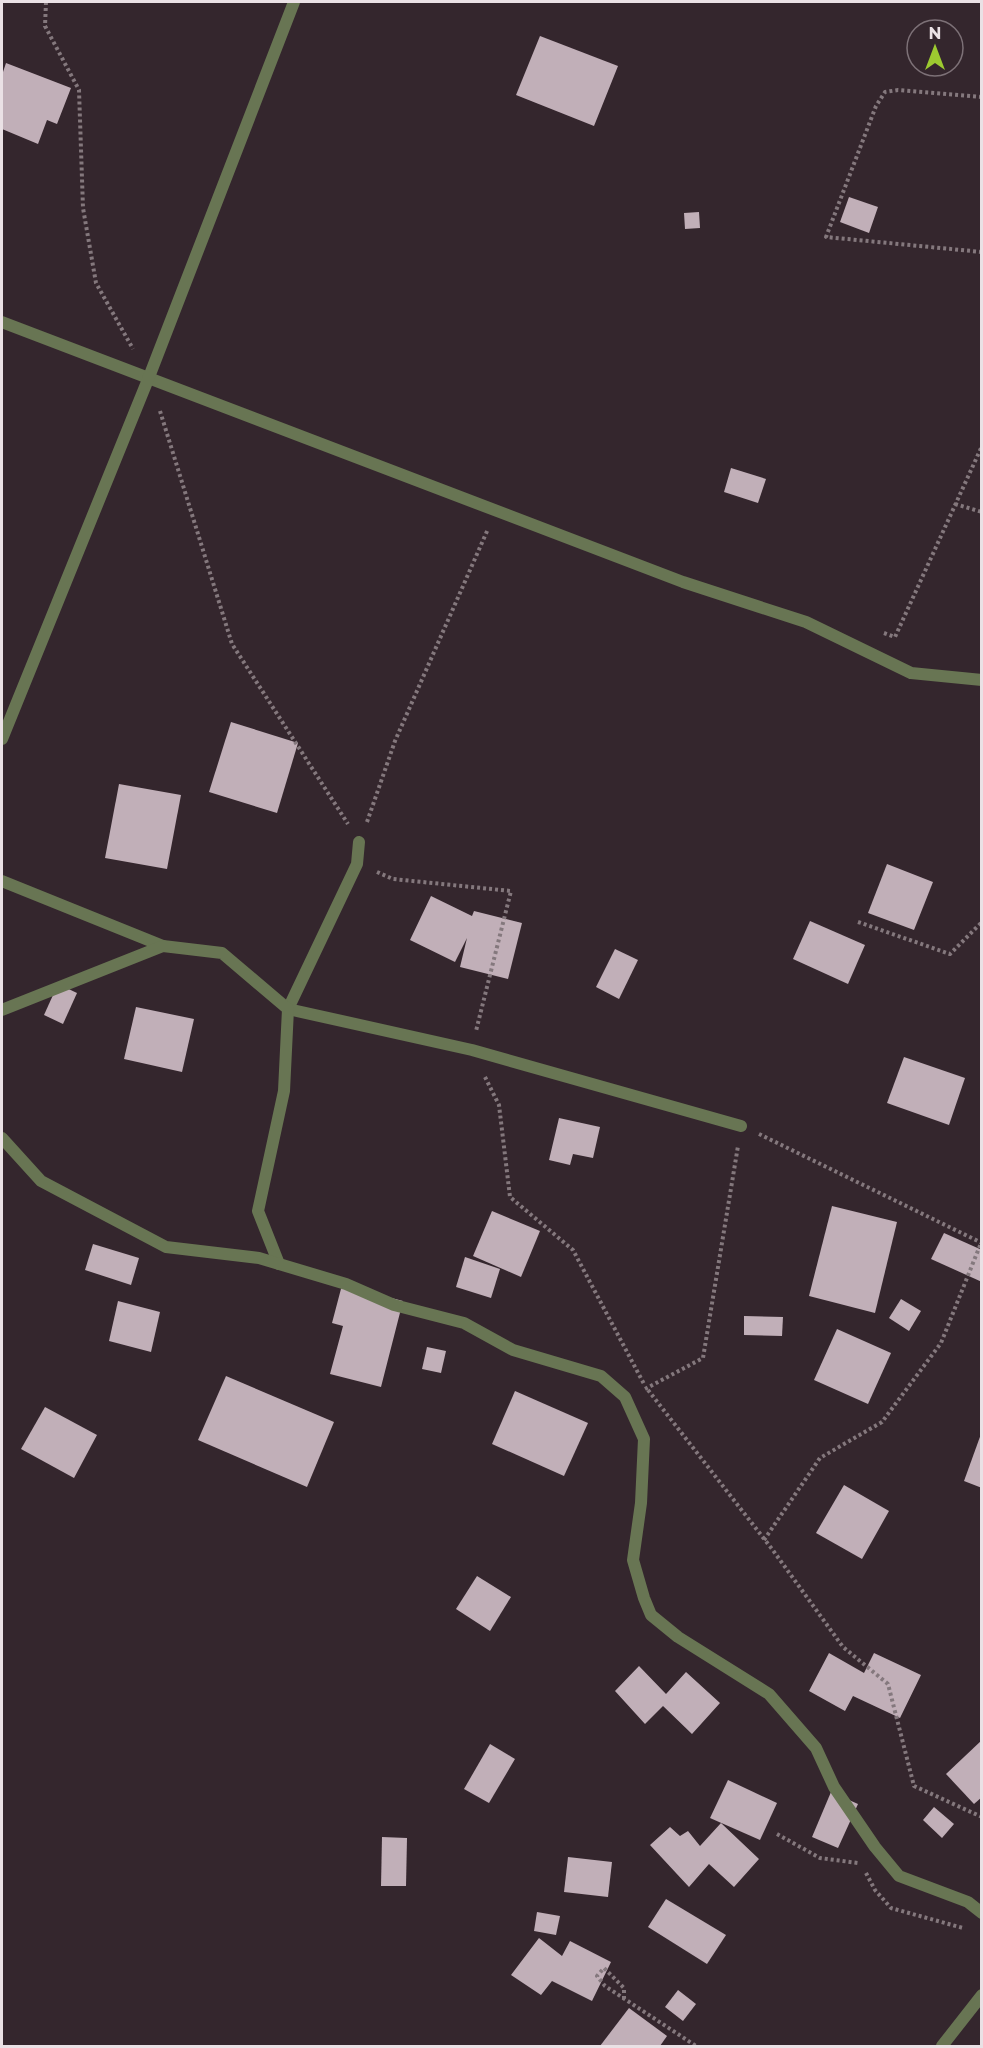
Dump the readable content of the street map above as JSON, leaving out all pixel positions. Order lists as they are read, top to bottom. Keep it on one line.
{"north":"top"}
